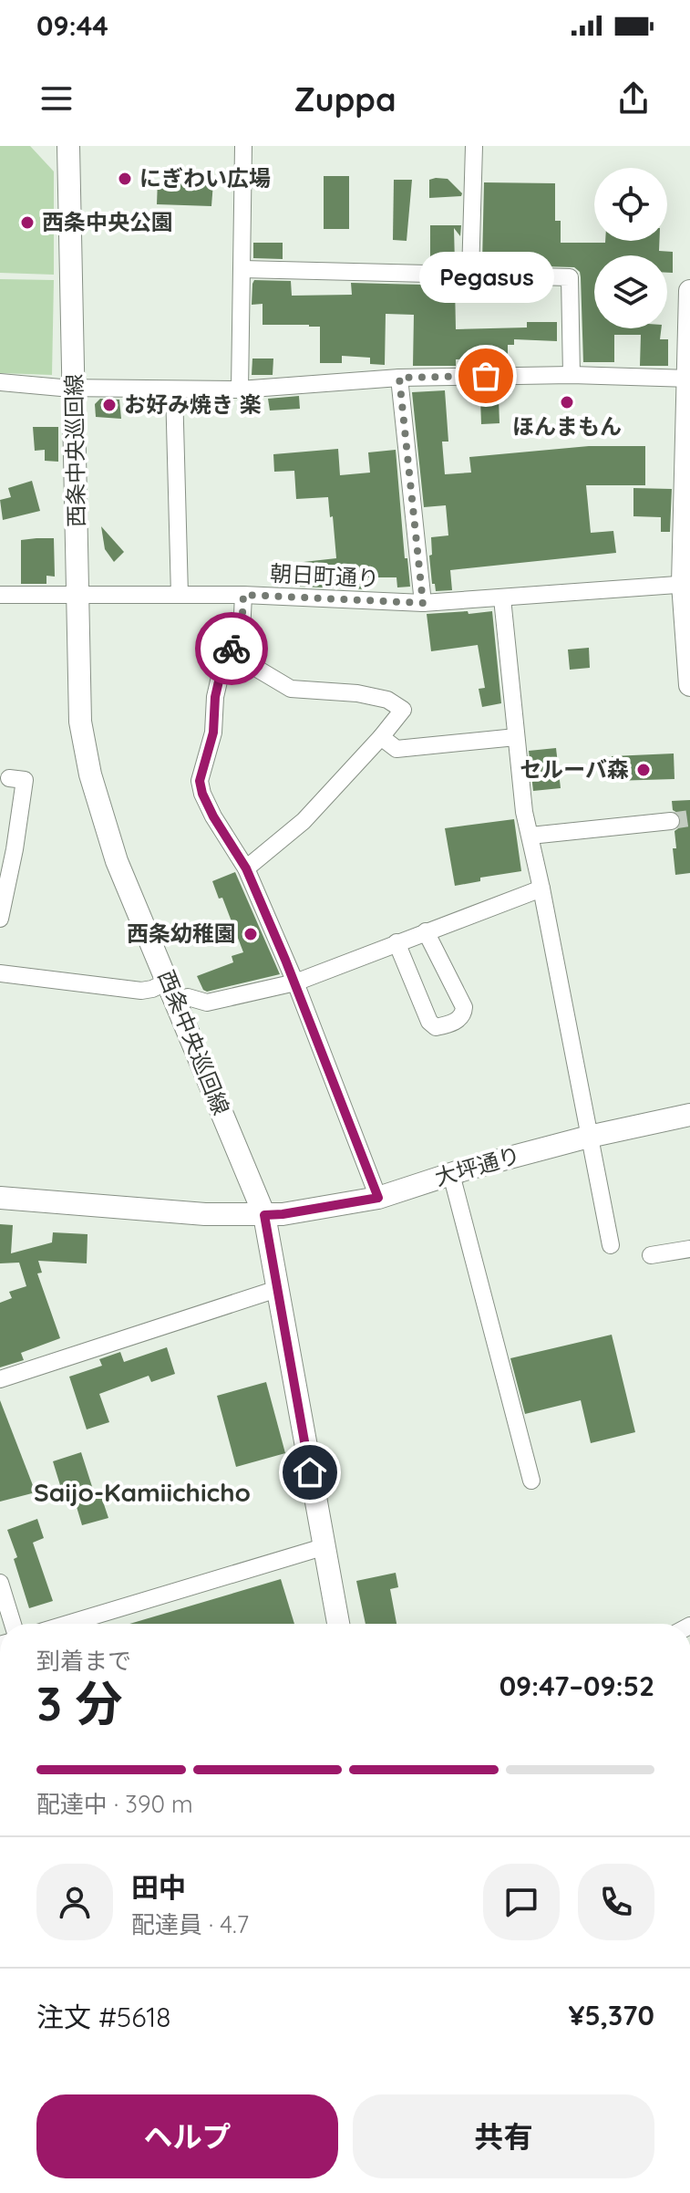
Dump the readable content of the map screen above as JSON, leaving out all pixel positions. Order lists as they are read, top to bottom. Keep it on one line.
{"streets":{"street":["西条中央巡回線","朝日町通り","大坪通り"]},"crossings":[["西条中央巡回線","朝日町通り"],["西条中央巡回線","大坪通り"]],"districts":["Saijo-Kamiichicho"],"places":["にぎわい広場","西条中央公園","Pegasus","ほんまもん","お好み焼き 楽","セルーバ森","西条幼稚園"],"page":{"status":"09:44","header":"Zuppa","bubble":"Pegasus","heading":["3 分","到着まで","09:47–09:52"],"panel":["田中","配達員 · 4.7","注文 #5618","¥5,370"],"bar":"配達中 · 390 m","buttons":["ヘルプ","共有"]}}
